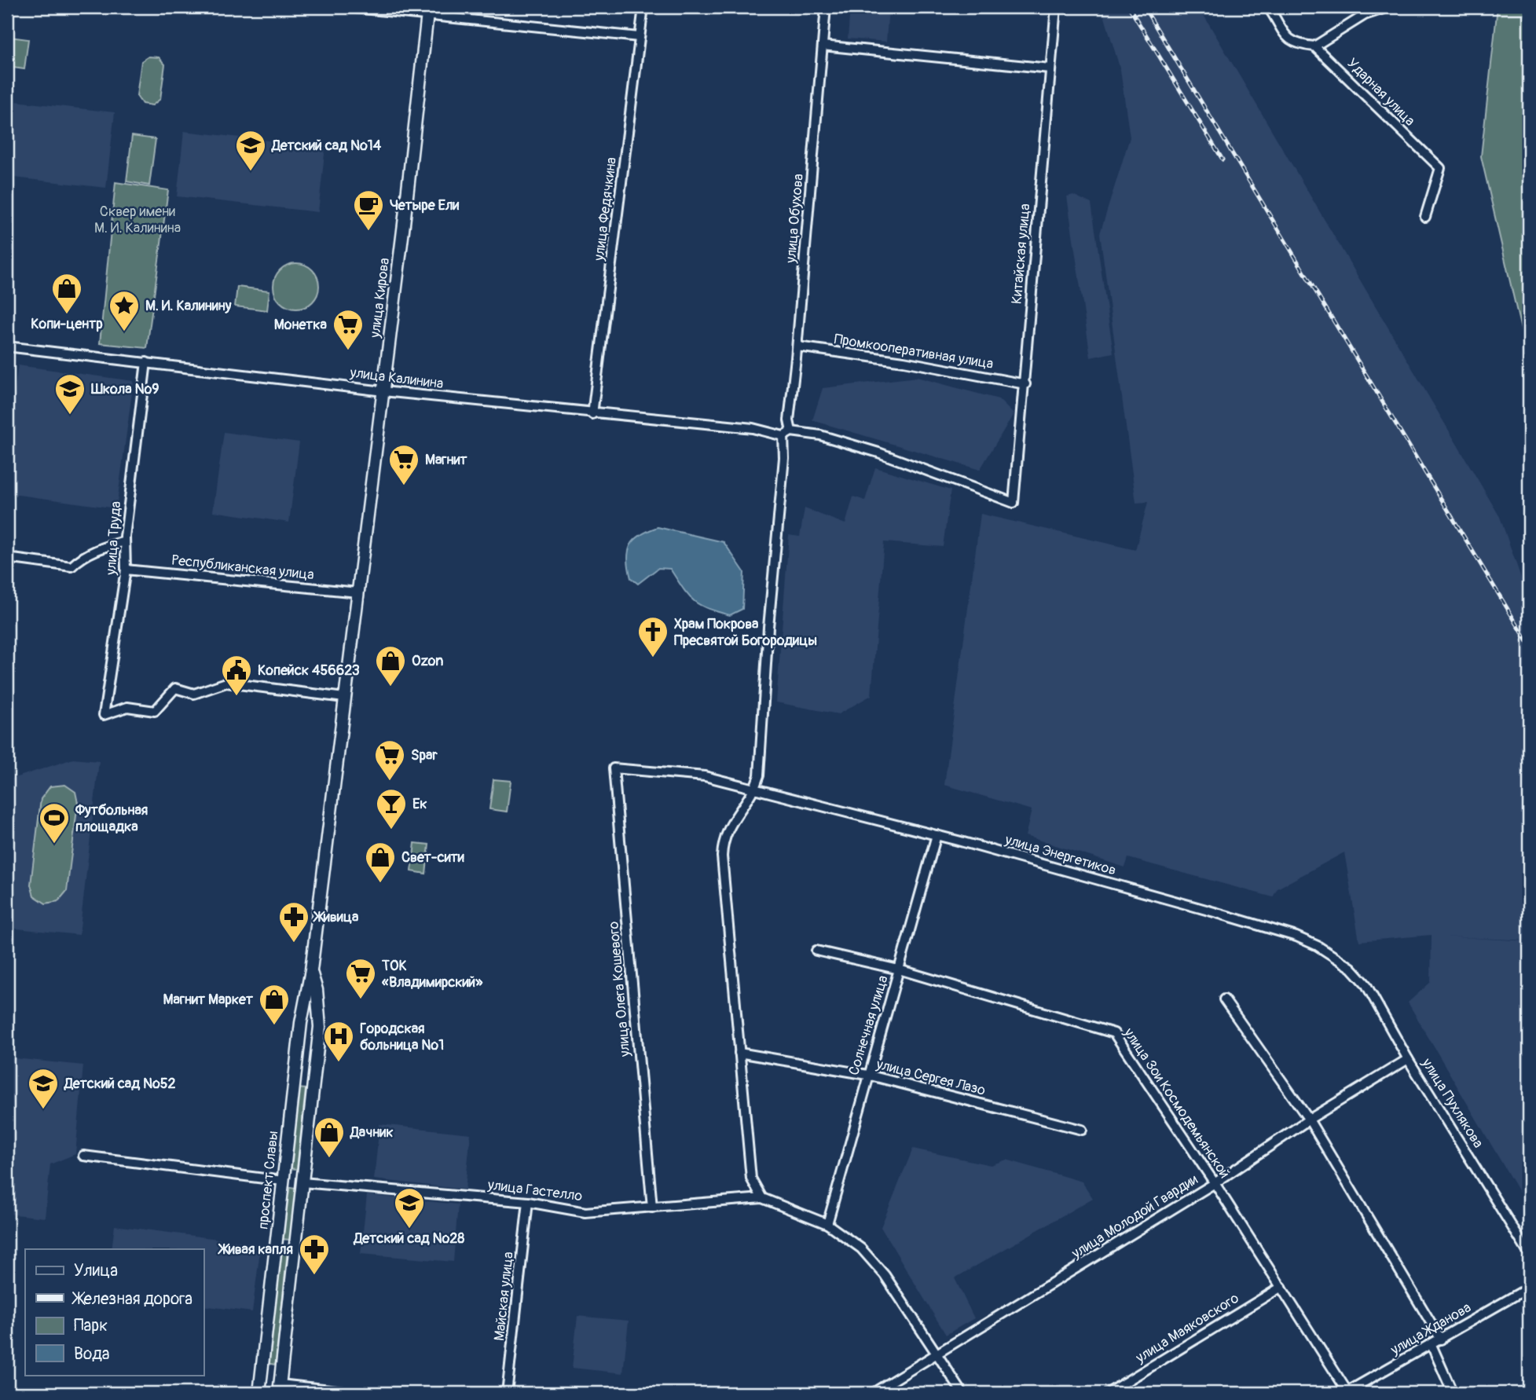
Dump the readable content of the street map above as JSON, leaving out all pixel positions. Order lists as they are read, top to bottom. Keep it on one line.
{"streets":{"main road":["улица Кирова","проспект Славы","улица Гастелло"],"street":["Ударная улица","улица Федячкина","улица Обухова","Китайская улица","Промкооперативная улица","улица Калинина","улица Труда","Республиканская улица","улица Энергетиков","улица Олега Кошевого","Солнечная улица","улица Сергея Лазо","улица Зои Космодемьянской","улица Пухлякова","улица Молодой Гвардии","Майская улица","улица Маяковского","улица Жданова"]},"crossings":[["улица Федячкина","улица Калинина"],["улица Обухова","Китайская улица"],["улица Обухова","Промкооперативная улица"],["улица Обухова","улица Калинина"],["улица Обухова","улица Энергетиков"],["Китайская улица","Промкооперативная улица"],["Китайская улица","улица Калинина"],["улица Кирова","улица Калинина"],["улица Кирова","Республиканская улица"],["улица Кирова","проспект Славы"],["улица Калинина","улица Труда"],["улица Труда","Республиканская улица"],["улица Труда","проспект Славы"],["Республиканская улица","проспект Славы"],["улица Энергетиков","улица Олега Кошевого"],["улица Энергетиков","Солнечная улица"],["улица Энергетиков","улица Пухлякова"],["улица Олега Кошевого","улица Гастелло"],["Солнечная улица","улица Сергея Лазо"],["Солнечная улица","улица Зои Космодемьянской"],["Солнечная улица","улица Гастелло"],["улица Зои Космодемьянской","улица Молодой Гвардии"],["улица Зои Космодемьянской","улица Маяковского"],["улица Зои Космодемьянской","улица Жданова"],["улица Пухлякова","улица Молодой Гвардии"],["проспект Славы","улица Гастелло"],["улица Гастелло","улица Молодой Гвардии"],["улица Гастелло","Майская улица"]],"parks":["Сквер имени М. И. Калинина"],"places":{"school or university":["Детский сад №14","Школа №9","Детский сад №52","Детский сад №28"],"cafe":["Четыре Ели"],"shop":["Копи-центр","Ozon","Свет-сити","Магнит Маркет","Дачник"],"place":["М. И. Калинину"],"supermarket":["Монетка","Магнит","Spar","ТОК «Владимирский»"],"church":["Храм Покрова Пресвятой Богородицы"],"public building":["Копейск 456623"],"bar":["Ек"],"sports":["Футбольная площадка"],"pharmacy":["Живица","Живая капля"],"hospital":["Городская больница №1"]},"legend":["Улица","Железная дорога","Парк","Вода"]}
